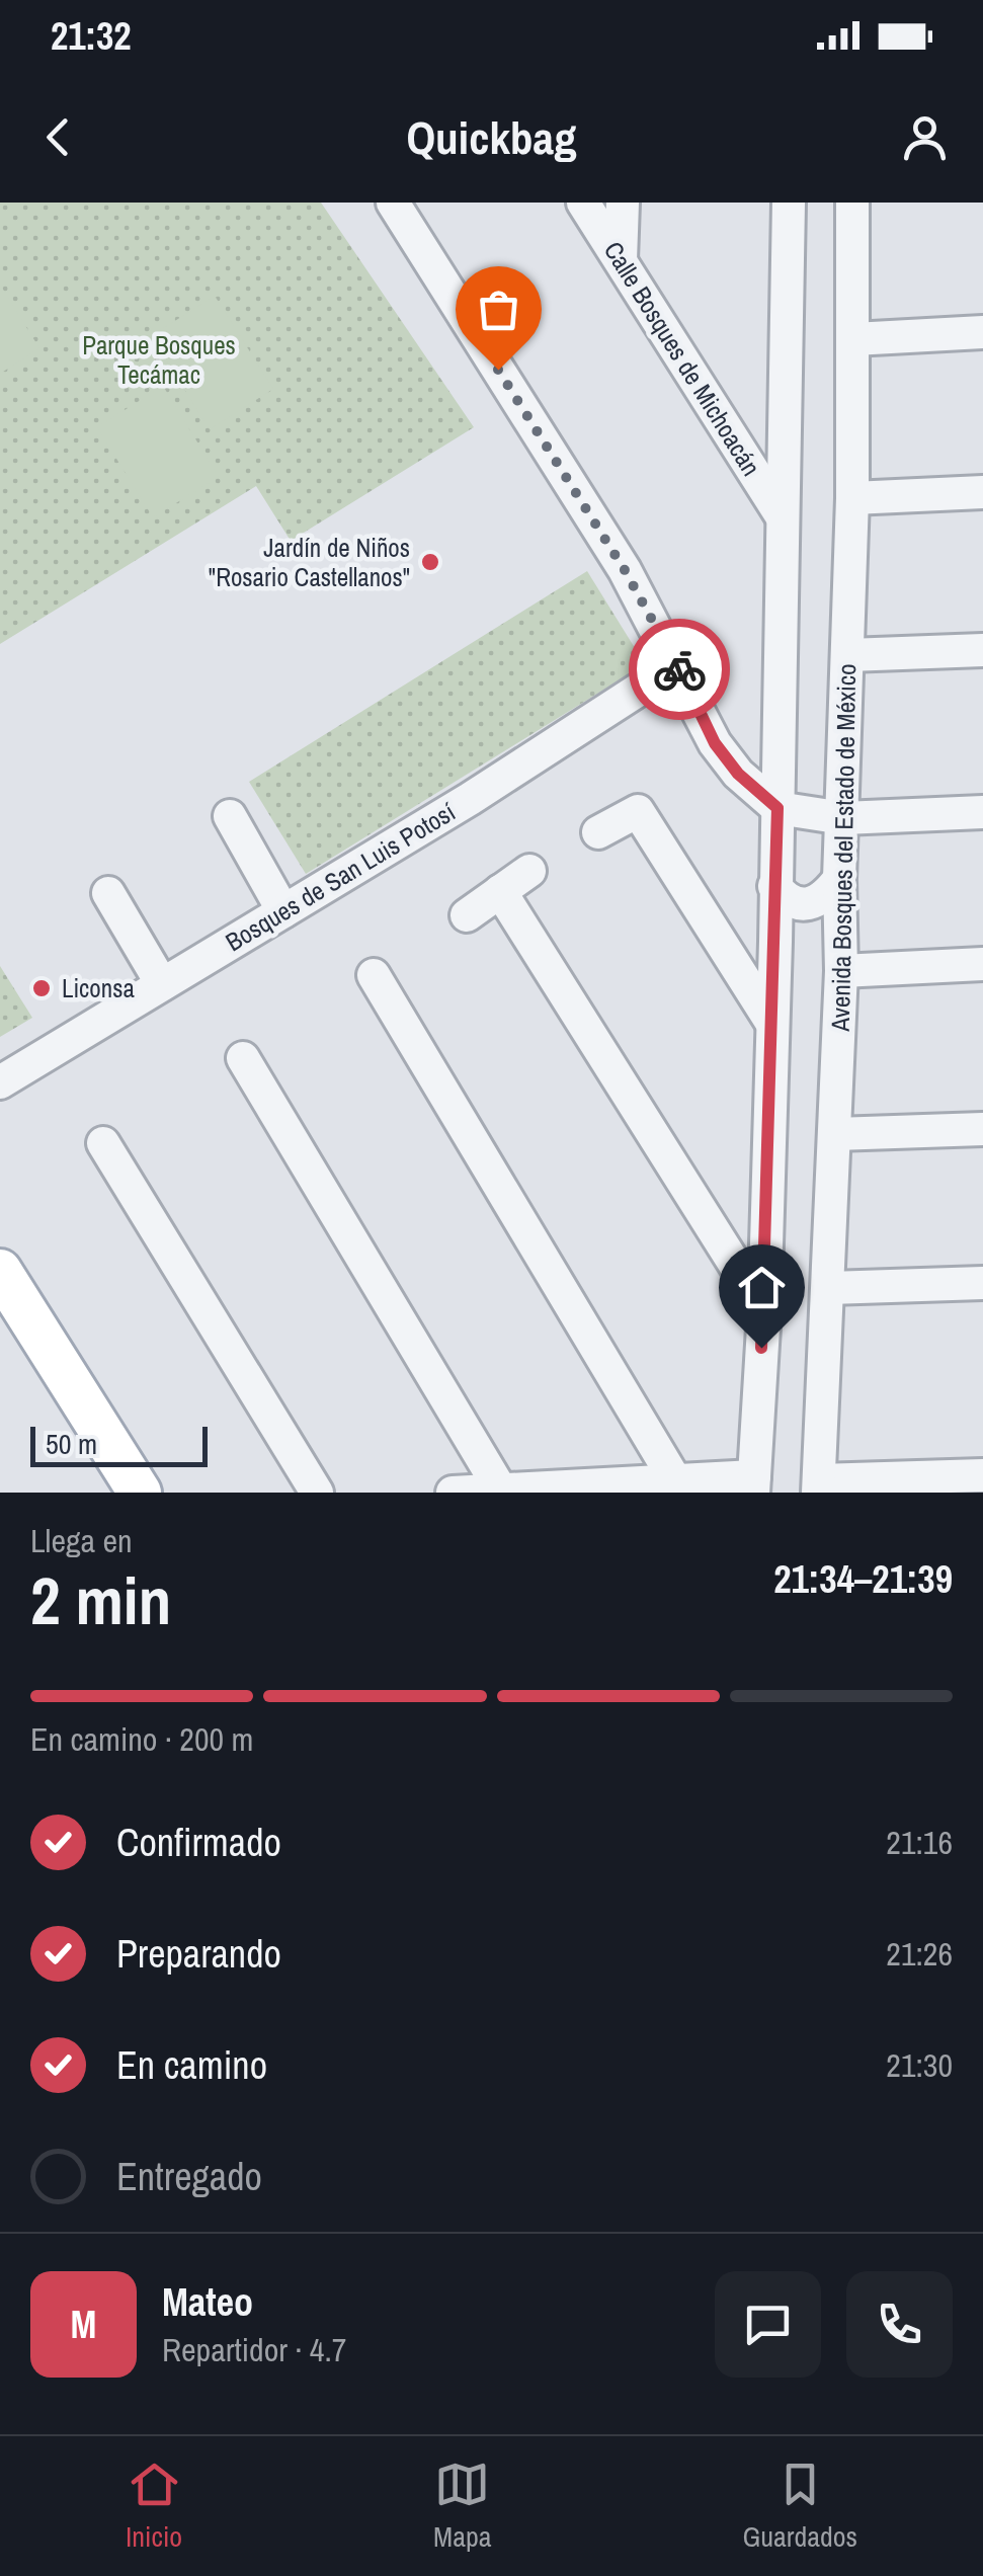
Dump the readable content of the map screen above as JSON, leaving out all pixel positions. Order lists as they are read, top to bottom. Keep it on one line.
{"streets":{"street":["Calle Bosques de Michoacán","Avenida Bosques del Estado de México","Bosques de San Luis Potosí"]},"parks":["Parque Bosques Tecámac"],"places":["Jardín de Niños \"Rosario Castellanos\"","Liconsa"],"scale_bar":"50 m","page":{"status":"21:32","header":"Quickbag","scale":"50 m","heading":["2 min","Llega en","21:34–21:39"],"panel":["Mateo","Repartidor · 4.7"],"bar":"En camino · 200 m","list":[["Confirmado","21:16"],["Preparando","21:26"],["En camino","21:30"],"Entregado"],"round":"M","tabs":["Inicio","Mapa","Guardados"]}}
